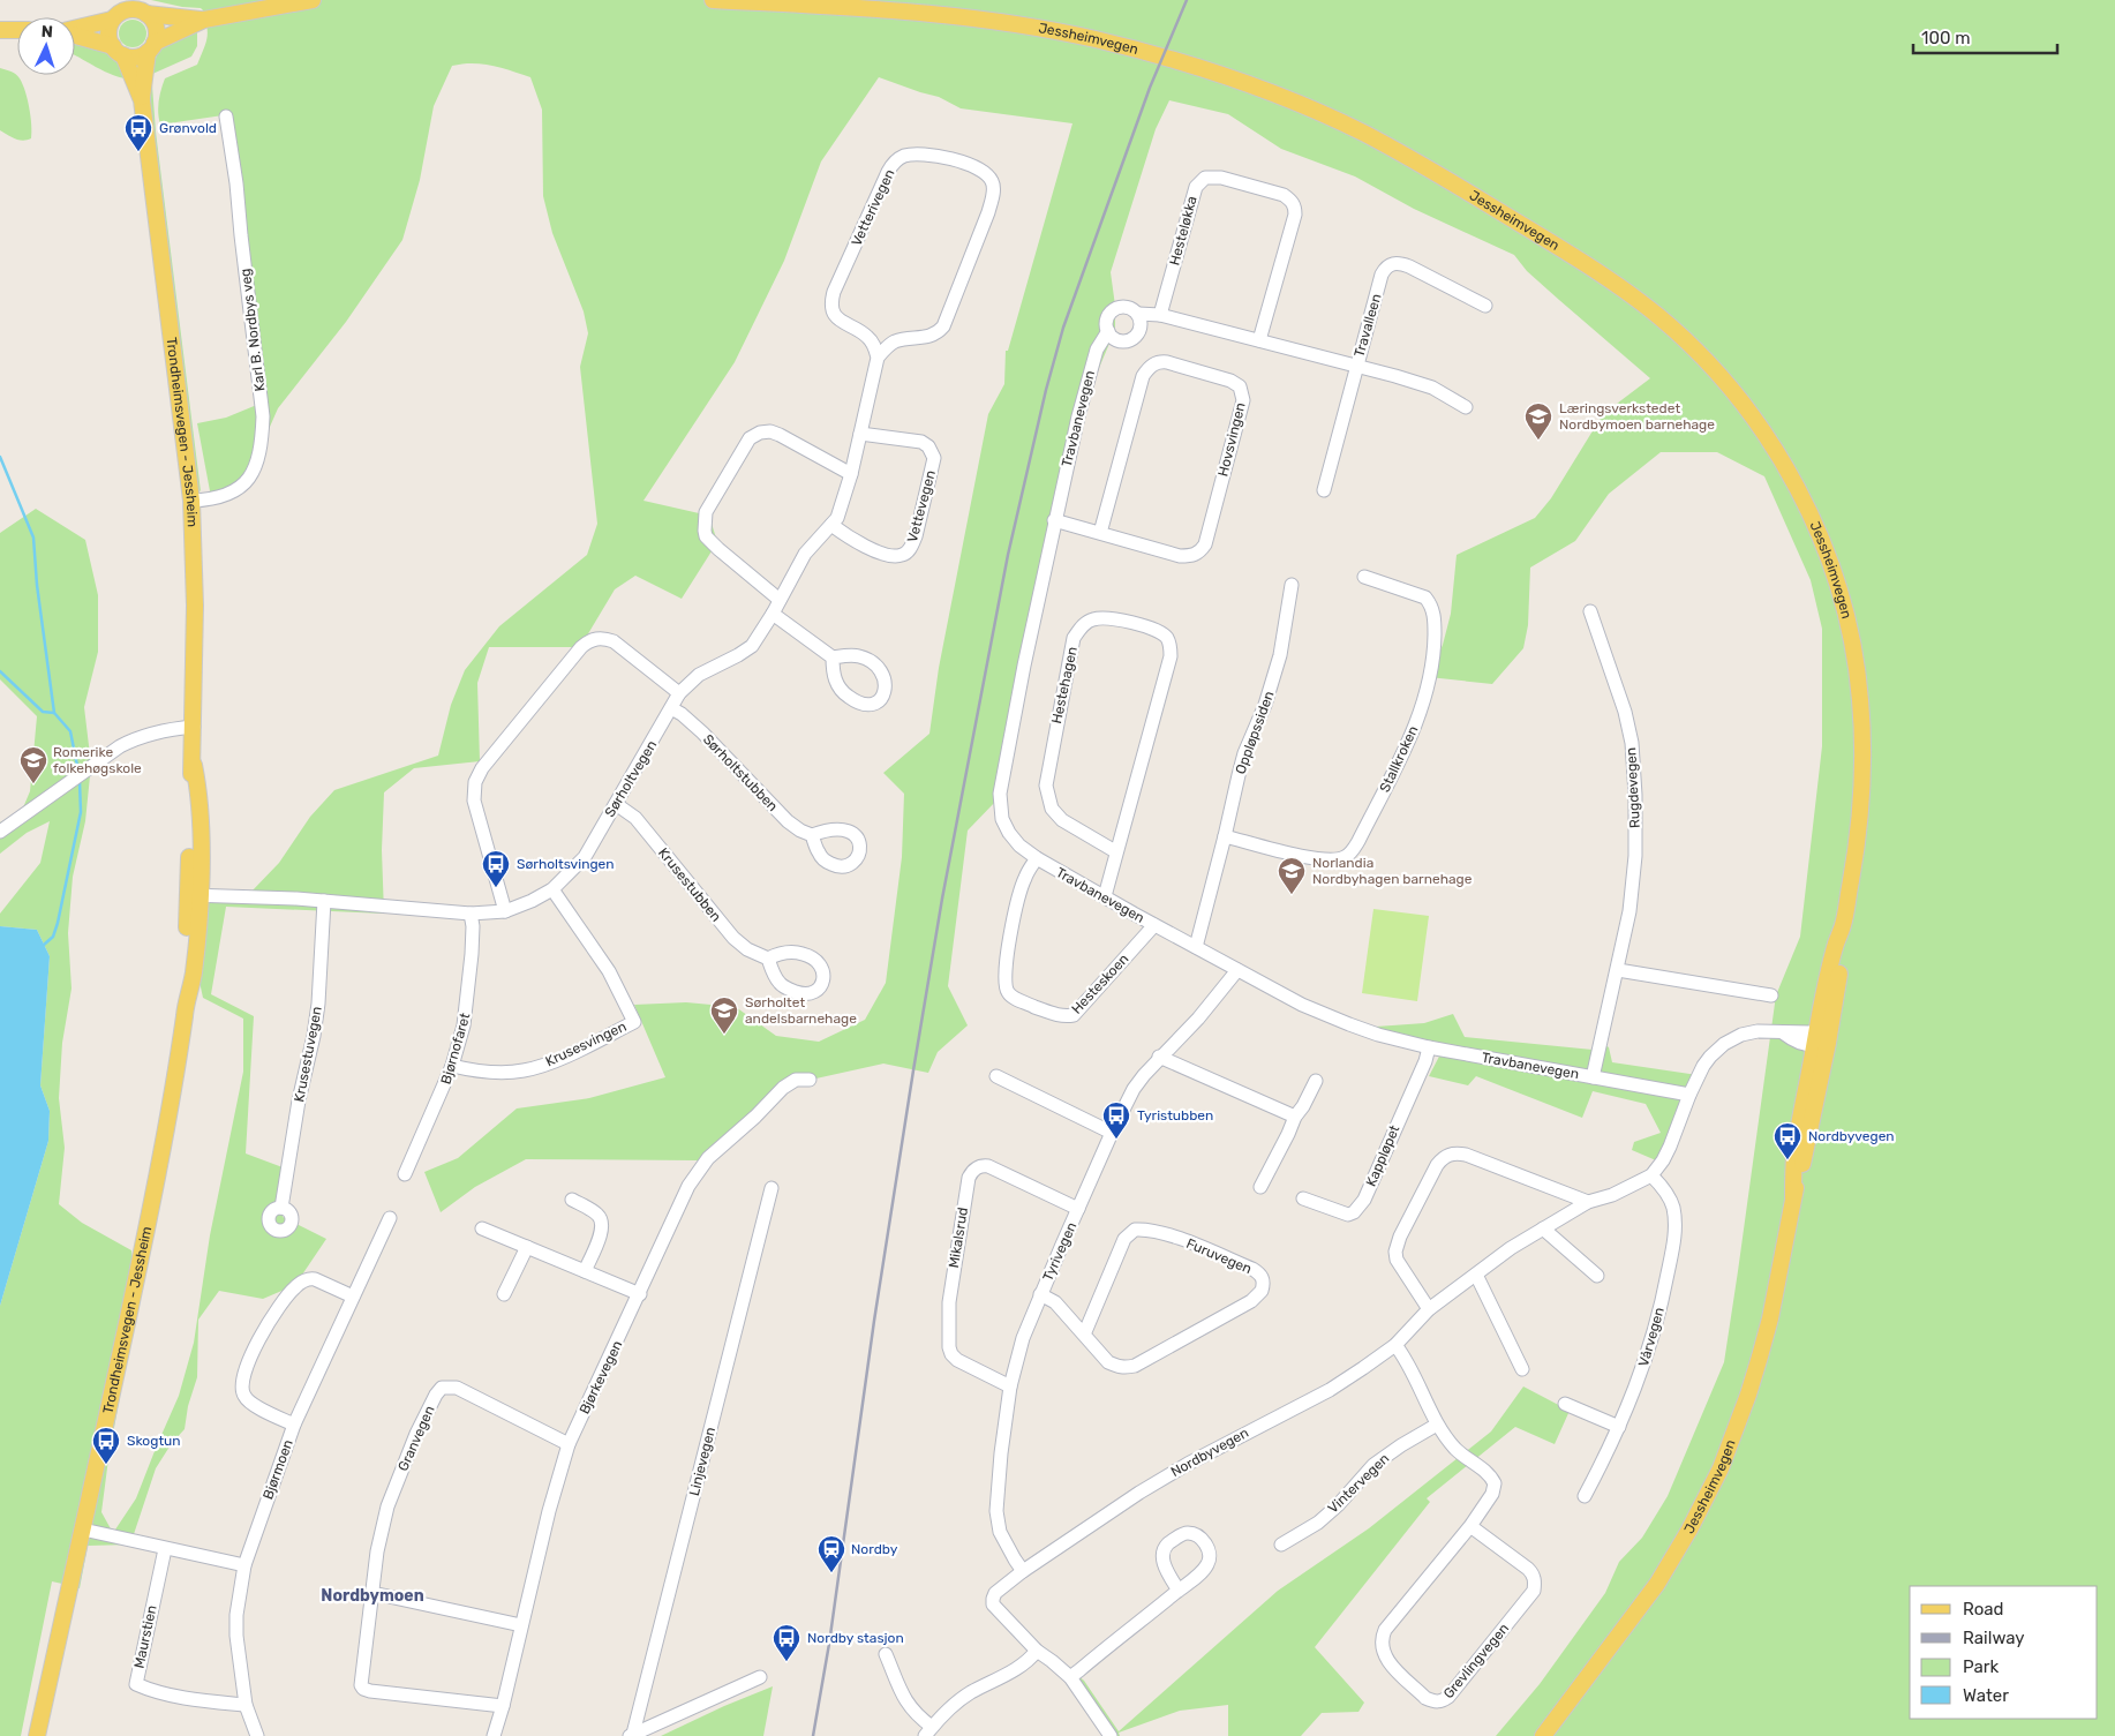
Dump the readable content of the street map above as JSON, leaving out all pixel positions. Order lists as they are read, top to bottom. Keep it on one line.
{"streets":{"main road":["Jessheimvegen","Trondheimsvegen - Jessheim"],"street":["Vetterivegen","Hesteløkka","Travalleen","Karl B. Nordbys veg","Travbanevegen","Hovsvingen","Vettevegen","Hestehagen","Oppløpssiden","Stallkroken","Sørholtstubben","Sørholtvegen","Rugdevegen","Krusestubben","Hesteskoen","Krusesvingen","Bjørnofaret","Krusestuvegen","Kappløpet","Mikalsrud","Tyrivegen","Furuvegen","Vårvegen","Bjørkevegen","Granvegen","Nordbyvegen","Linjevegen","Bjørmoen","Vintervegen","Maurstien","Grevlingvegen"]},"crossings":[["Jessheimvegen","Nordbyvegen"],["Vetterivegen","Sørholtvegen"],["Karl B. Nordbys veg","Trondheimsvegen - Jessheim"],["Travbanevegen","Hovsvingen"],["Travbanevegen","Hestehagen"],["Travbanevegen","Oppløpssiden"],["Travbanevegen","Rugdevegen"],["Travbanevegen","Hesteskoen"],["Travbanevegen","Kappløpet"],["Travbanevegen","Tyrivegen"],["Travbanevegen","Nordbyvegen"],["Trondheimsvegen - Jessheim","Sørholtvegen"],["Vettevegen","Sørholtvegen"],["Oppløpssiden","Stallkroken"],["Sørholtstubben","Sørholtvegen"],["Sørholtvegen","Krusestubben"],["Sørholtvegen","Krusesvingen"],["Sørholtvegen","Bjørnofaret"],["Sørholtvegen","Krusestuvegen"],["Krusesvingen","Bjørnofaret"],["Mikalsrud","Tyrivegen"],["Tyrivegen","Furuvegen"],["Tyrivegen","Nordbyvegen"],["Vårvegen","Nordbyvegen"],["Bjørkevegen","Granvegen"],["Bjørmoen","Maurstien"],["Vintervegen","Grevlingvegen"]],"districts":["Nordbymoen"],"places":{"bus stop":["Grønvold","Sørholtsvingen","Tyristubben","Nordbyvegen","Skogtun","Nordby stasjon"],"school or university":["Læringsverkstedet Nordbymoen barnehage","Romerike folkehøgskole","Norlandia Nordbyhagen barnehage","Sørholtet andelsbarnehage"],"station":["Nordby"]},"legend":["Road","Railway","Park","Water"],"scale_bar":"100 m","north":"top"}
